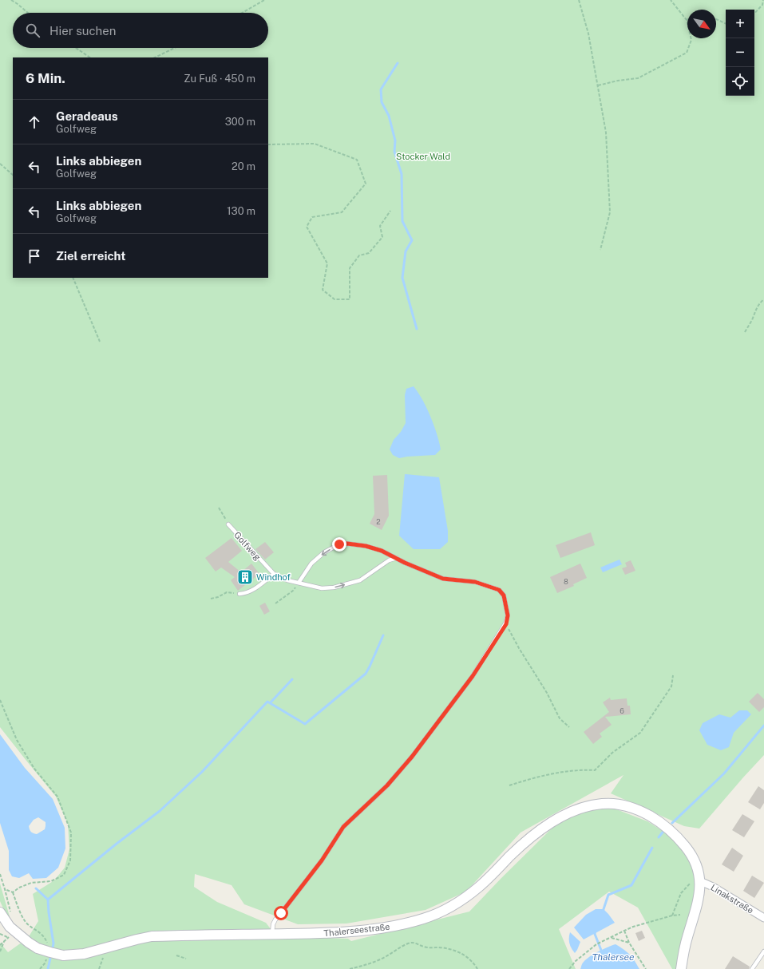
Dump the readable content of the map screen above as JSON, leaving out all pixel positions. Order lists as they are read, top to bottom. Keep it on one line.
{"streets":{"main road":["Thalerseestraße"],"street":["Linakstraße"],"lane":["Golfweg"]},"crossings":[["Linakstraße","Thalerseestraße"]],"one_way":["Golfweg"],"water":["Thalersee"],"parks":["Stocker Wald"],"places":{"building":["Windhof"]},"house_numbers":["2","8","6"],"north":"bottom right","page":{"map_buttons":["+","−"],"search":"Hier suchen","heading":["6 Min.","Zu Fuß · 450 m"],"list":[["Geradeaus","Golfweg","300 m"],["Links abbiegen","Golfweg","20 m"],["Links abbiegen","Golfweg","130 m"],"Ziel erreicht"]}}
